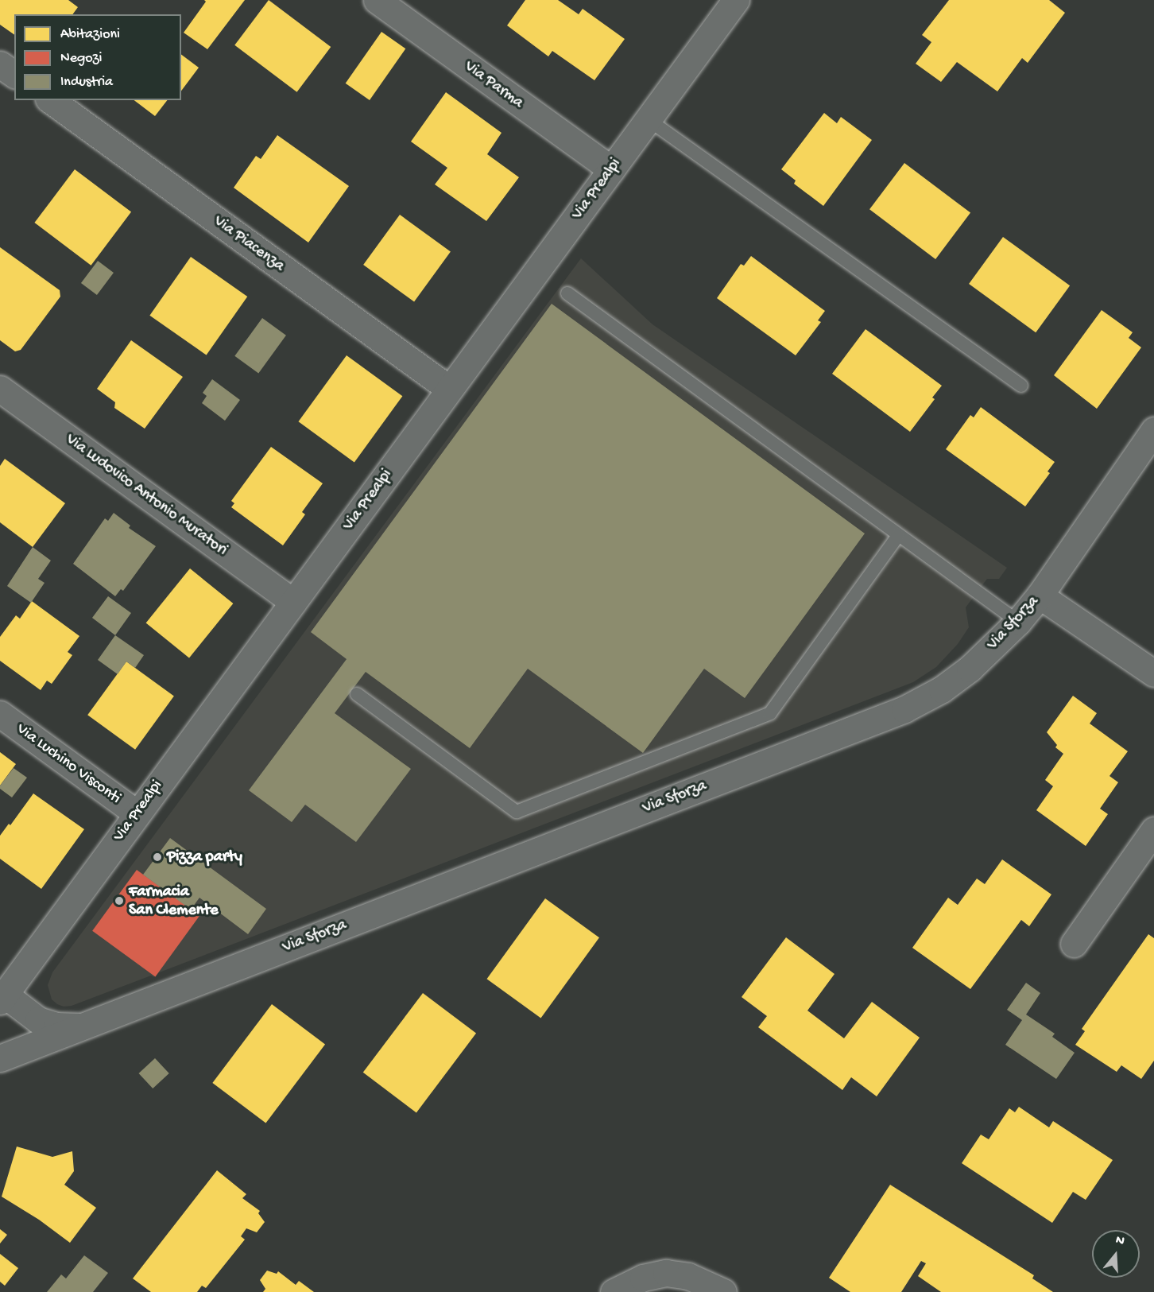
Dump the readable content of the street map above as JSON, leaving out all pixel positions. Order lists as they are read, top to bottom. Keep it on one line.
{"streets":{"street":["Via Parma","Via Prealpi","Via Piacenza","Via Ludovico Antonio Muratori","Via Sforza","Via Luchino Visconti"]},"crossings":[["Via Parma","Via Prealpi"],["Via Prealpi","Via Piacenza"],["Via Prealpi","Via Ludovico Antonio Muratori"],["Via Prealpi","Via Sforza"],["Via Prealpi","Via Luchino Visconti"]],"places":["Pizza party","Farmacia San Clemente"],"legend":["Abitazioni","Negozi","Industria"],"north":"top"}
